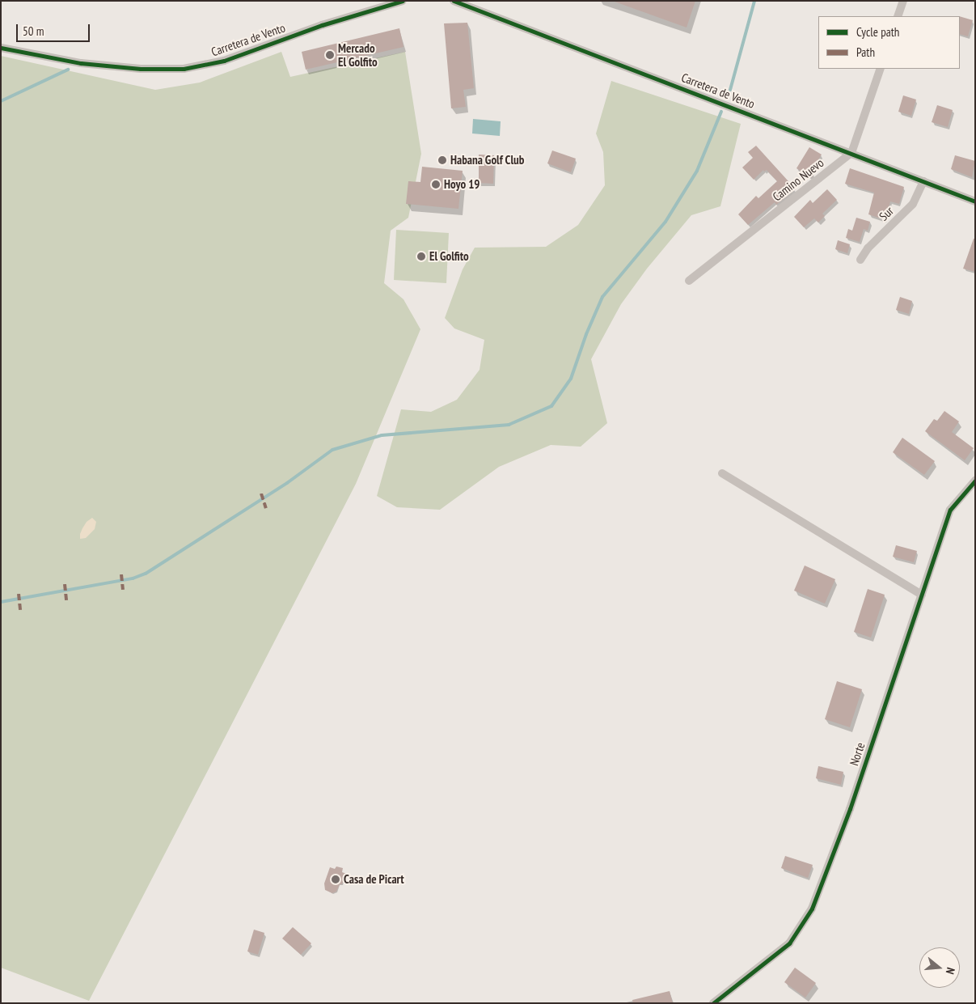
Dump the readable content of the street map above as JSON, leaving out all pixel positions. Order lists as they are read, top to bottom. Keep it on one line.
{"streets":{"street":["Carretera de Vento","Camino Nuevo","Sur","Norte"]},"crossings":[["Carretera de Vento","Camino Nuevo"],["Carretera de Vento","Sur"]],"places":["Mercado El Golfito","Habana Golf Club","Hoyo 19","El Golfito","Casa de Picart"],"legend":["Cycle path","Path"],"scale_bar":"50 m","north":"right"}
